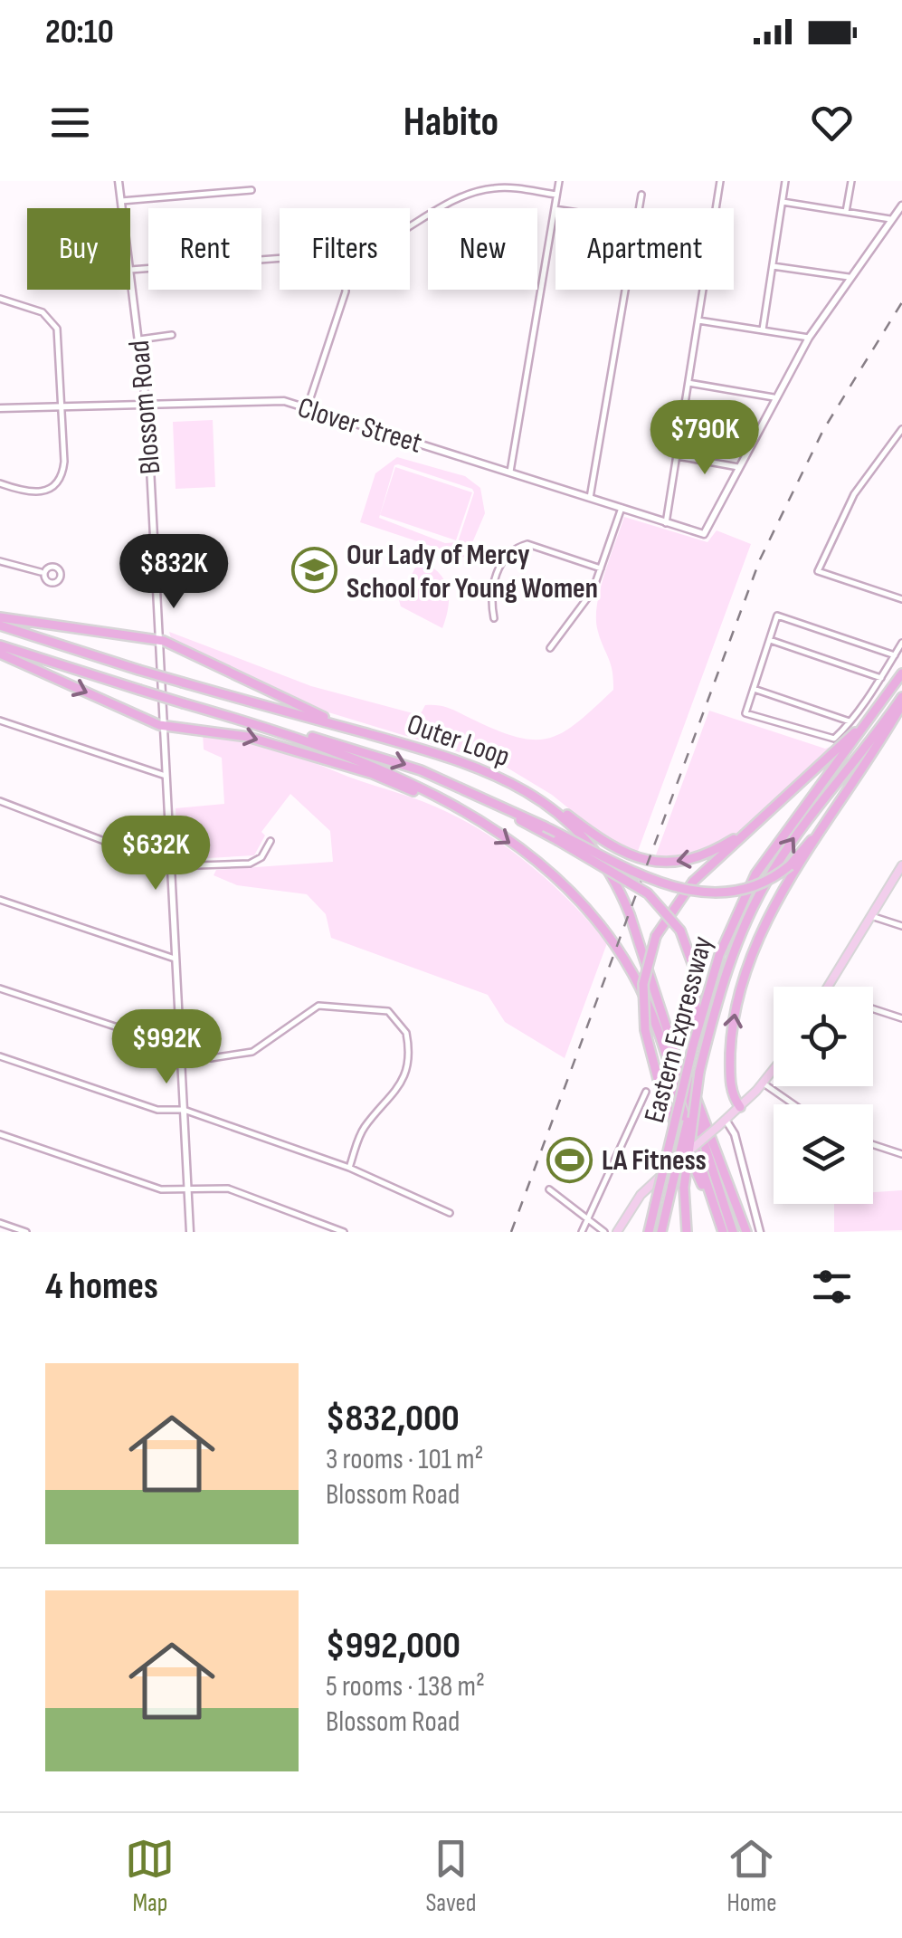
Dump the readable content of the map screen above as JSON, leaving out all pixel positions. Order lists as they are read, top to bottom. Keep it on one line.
{"streets":{"highway":["Outer Loop","Eastern Expressway"],"street":["Blossom Road","Clover Street"]},"crossings":[["Blossom Road","Clover Street"]],"places":{"school or university":["Our Lady of Mercy School for Young Women"],"sports":["LA Fitness"]},"page":{"status":"20:10","header":"Habito","chip":["Buy","Rent","Filters","New","Apartment"],"price":["$790K","$832K","$632K","$992K"],"heading":"4 homes","list":[{"name":"$832,000","note":"3 rooms · 101 m² · Blossom Road"},{"name":"$992,000","note":"5 rooms · 138 m² · Blossom Road"}],"tabs":["Map","Saved","Home"]}}
